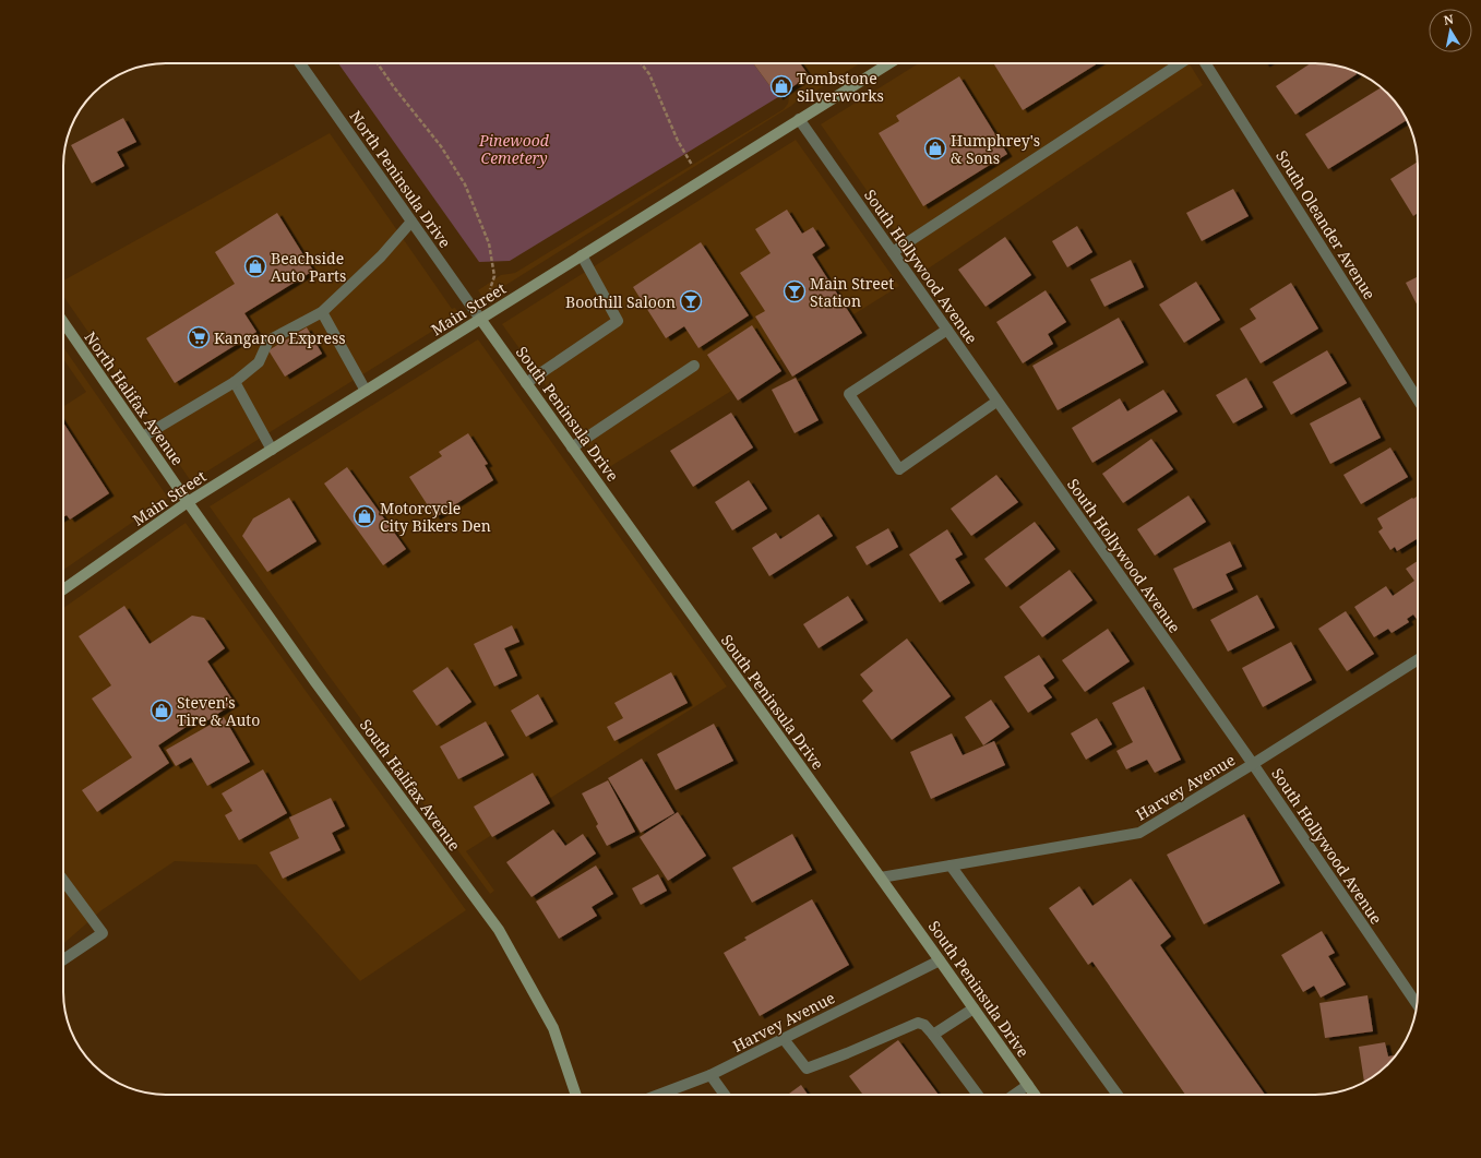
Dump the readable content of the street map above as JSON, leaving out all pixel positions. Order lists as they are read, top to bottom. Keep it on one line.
{"streets":{"street":["North Peninsula Drive","South Oleander Avenue","South Hollywood Avenue","Main Street","North Halifax Avenue","South Peninsula Drive","South Halifax Avenue","Harvey Avenue"]},"crossings":[["North Peninsula Drive","Main Street"],["North Peninsula Drive","South Peninsula Drive"],["South Hollywood Avenue","Main Street"],["South Hollywood Avenue","Harvey Avenue"],["Main Street","North Halifax Avenue"],["Main Street","South Peninsula Drive"],["Main Street","South Halifax Avenue"],["North Halifax Avenue","South Halifax Avenue"],["South Peninsula Drive","Harvey Avenue"]],"parks":["Pinewood Cemetery"],"places":{"shop":["Tombstone Silverworks","Humphrey's & Sons","Beachside Auto Parts","Motorcycle City Bikers Den","Steven's Tire & Auto"],"bar":["Main Street Station","Boothill Saloon"],"supermarket":["Kangaroo Express"]},"north":"top"}
